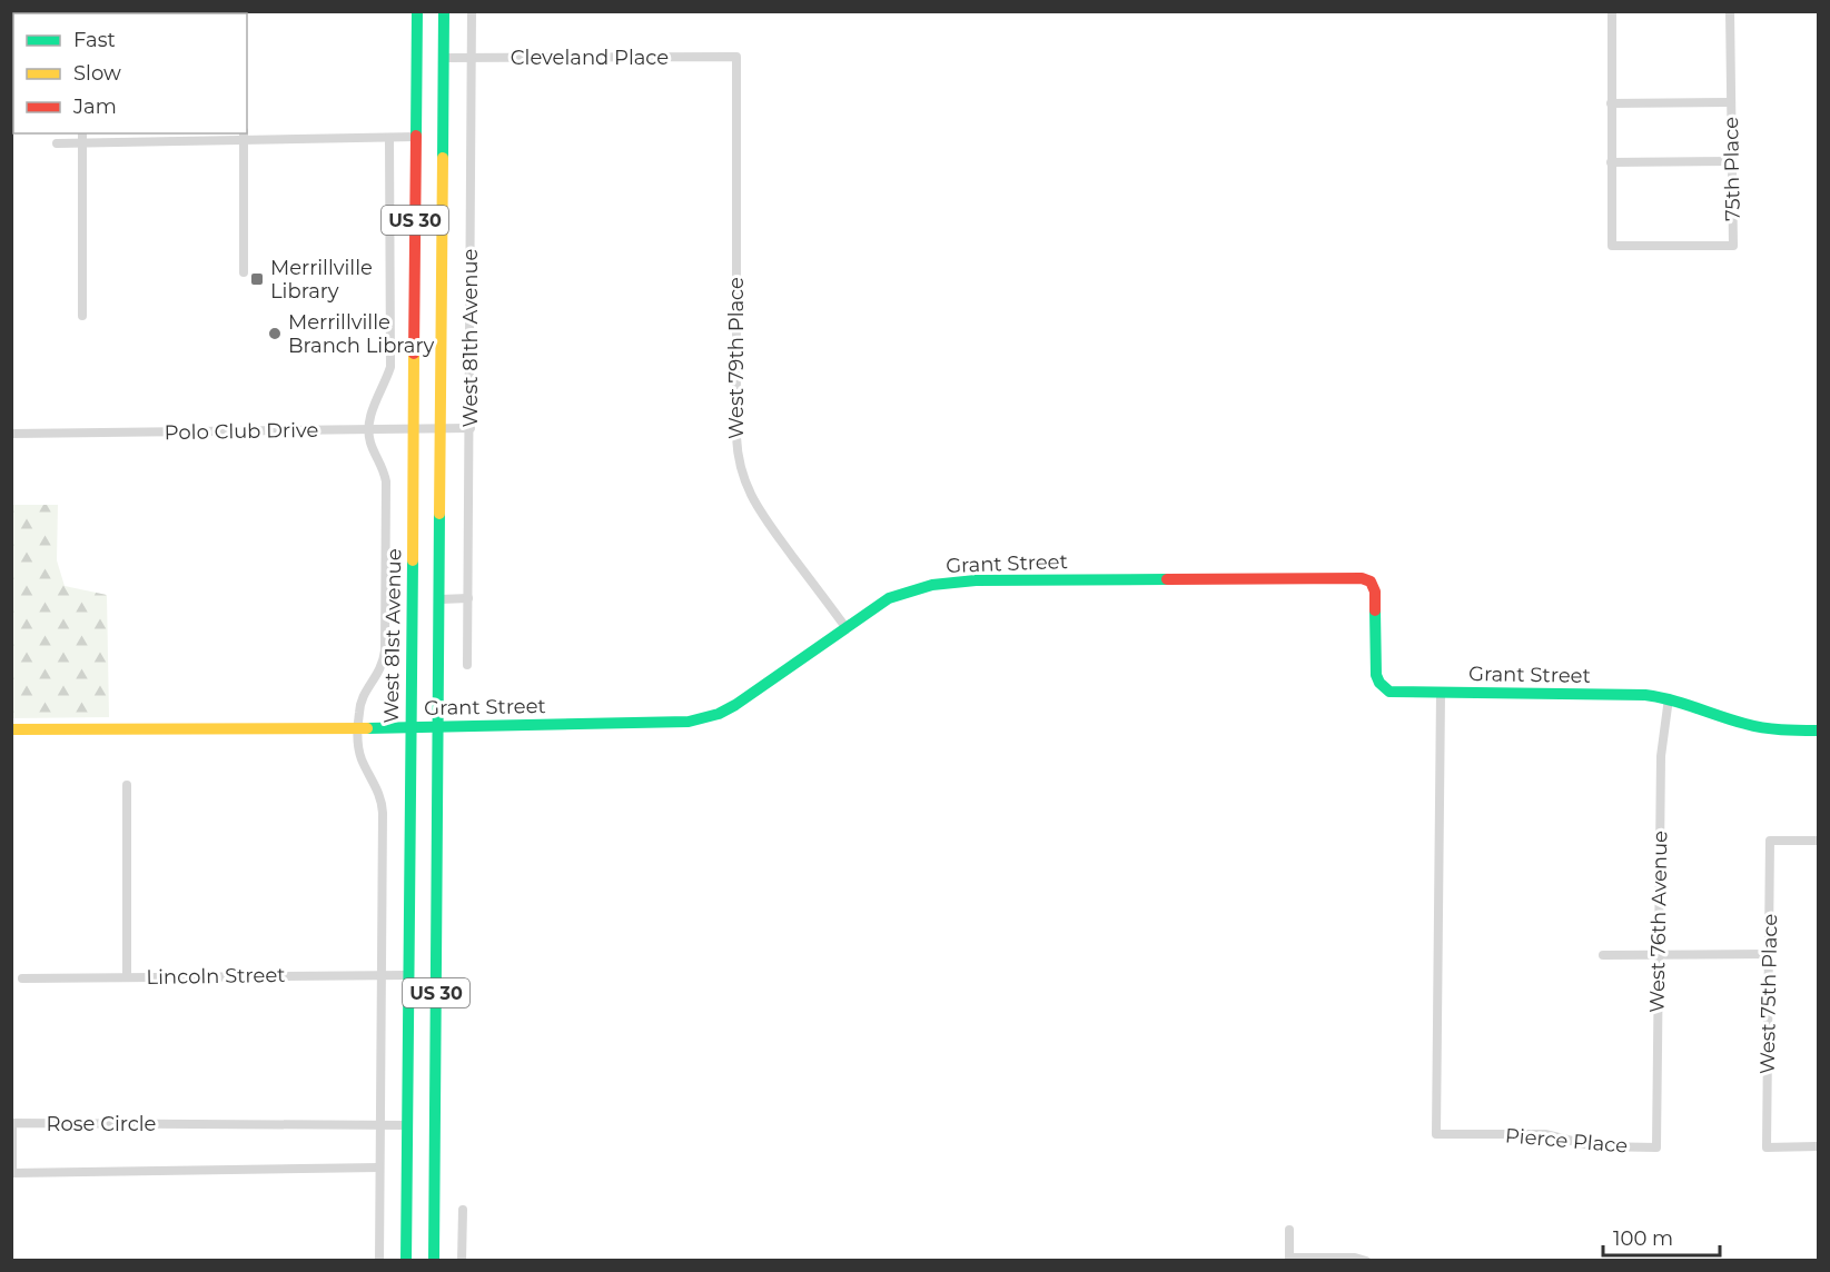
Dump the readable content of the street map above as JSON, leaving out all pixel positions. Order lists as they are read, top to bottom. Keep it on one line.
{"streets":{"main road":["US 30","Grant Street","West 81st Avenue"],"street":["Cleveland Place","75th Place","West 81th Avenue","West 79th Place","Polo Club Drive","West 76th Avenue","Lincoln Street","West 75th Place","Rose Circle","Pierce Place"]},"crossings":[["Cleveland Place","US 30"],["Cleveland Place","West 81th Avenue"],["Cleveland Place","West 79th Place"],["US 30","Polo Club Drive"],["US 30","Grant Street"],["West 81th Avenue","Polo Club Drive"],["West 79th Place","Grant Street"],["Polo Club Drive","West 81st Avenue"],["Grant Street","West 81st Avenue"],["Grant Street","West 76th Avenue"],["Grant Street","Pierce Place"],["West 81st Avenue","Lincoln Street"],["West 81st Avenue","Rose Circle"],["West 76th Avenue","Pierce Place"]],"places":{"transit":["Merrillville Library"],"other":["Merrillville Branch Library"]},"legend":["Fast","Slow","Jam"],"scale_bar":"100 m"}
